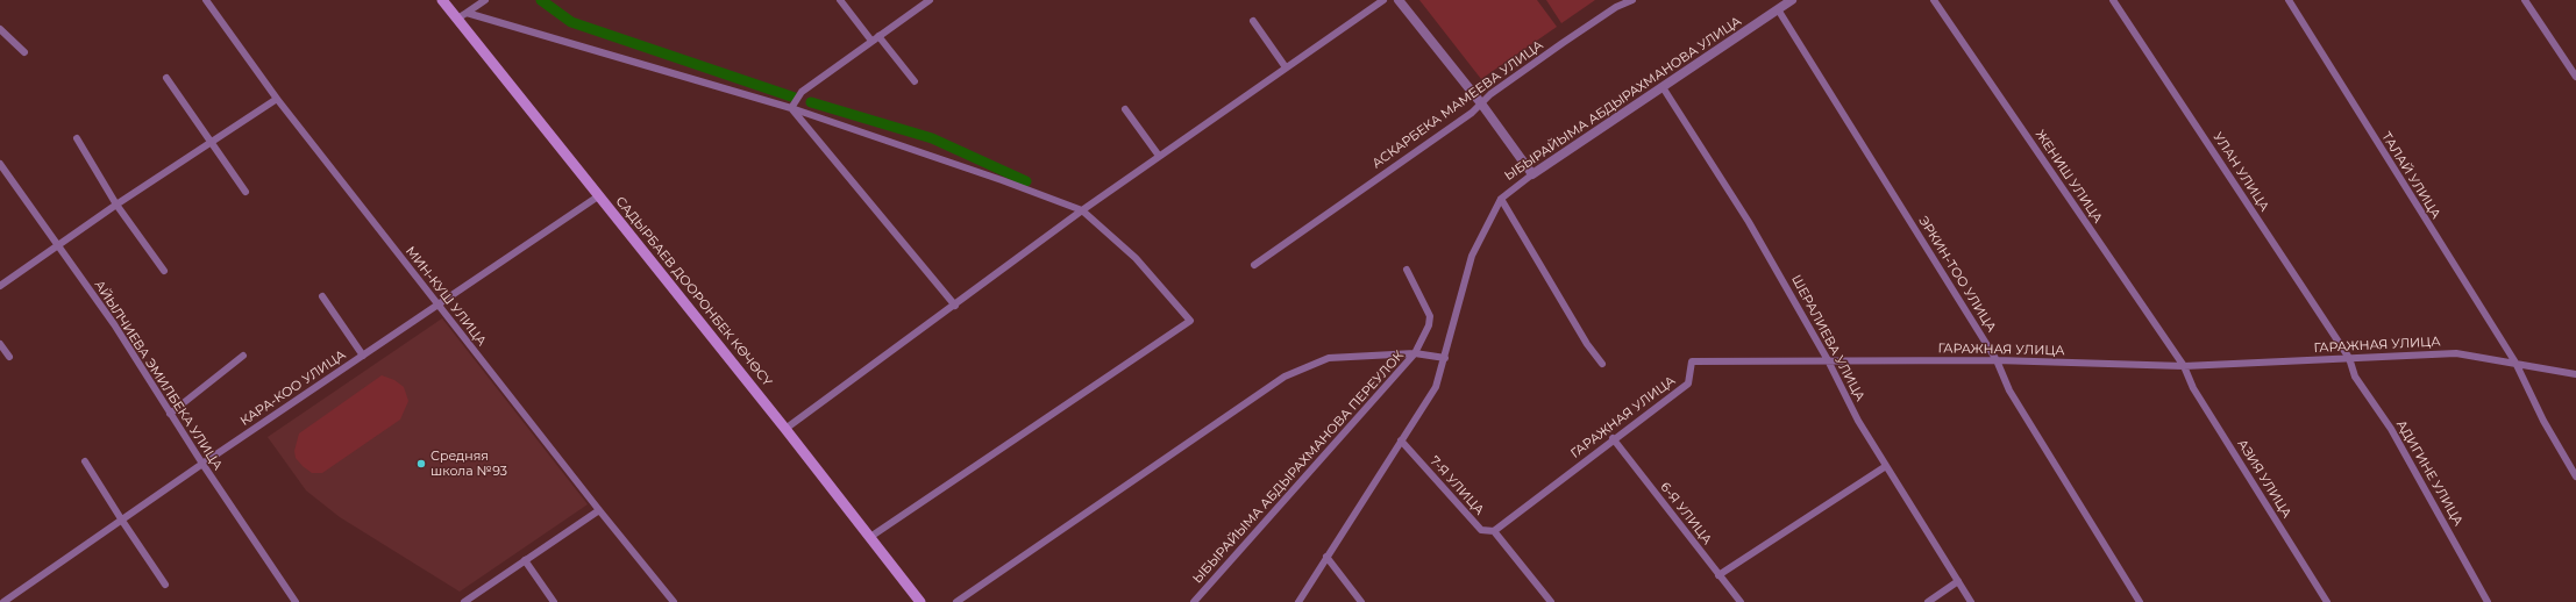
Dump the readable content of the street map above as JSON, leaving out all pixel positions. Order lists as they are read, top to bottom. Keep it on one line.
{"streets":{"main road":["САДЫРБАЕВ ДООРОНБЕК КӨЧӨСҮ"],"street":["ЫБЫРАЙЫМА АБДЫРАХМАНОВА УЛИЦА","АСКАРБЕКА МАМЕЕВА УЛИЦА","УЛАН УЛИЦА","ТАЛАЙ УЛИЦА","ЖЕНИШ УЛИЦА","ЭРКИН-ТОО УЛИЦА","МИН-КУШ УЛИЦА","ШЕРАЛИЕВА УЛИЦА","ГАРАЖНАЯ УЛИЦА","АЙЫЛЧИЕВА ЭМИЛБЕКА УЛИЦА","КАРА-КОО УЛИЦА","ЫБЫРАЙЫМА АБДЫРАХМАНОВА ПЕРЕУЛОК","АДИГИНЕ УЛИЦА","АЗИЯ УЛИЦА","7-Я УЛИЦА","6-Я УЛИЦА"]},"crossings":[["ЫБЫРАЙЫМА АБДЫРАХМАНОВА УЛИЦА","ЭРКИН-ТОО УЛИЦА"],["ЫБЫРАЙЫМА АБДЫРАХМАНОВА УЛИЦА","ШЕРАЛИЕВА УЛИЦА"],["ЫБЫРАЙЫМА АБДЫРАХМАНОВА УЛИЦА","7-Я УЛИЦА"],["УЛАН УЛИЦА","ГАРАЖНАЯ УЛИЦА"],["УЛАН УЛИЦА","АДИГИНЕ УЛИЦА"],["ТАЛАЙ УЛИЦА","ГАРАЖНАЯ УЛИЦА"],["ЖЕНИШ УЛИЦА","ГАРАЖНАЯ УЛИЦА"],["ЖЕНИШ УЛИЦА","АЗИЯ УЛИЦА"],["ЭРКИН-ТОО УЛИЦА","ГАРАЖНАЯ УЛИЦА"],["САДЫРБАЕВ ДООРОНБЕК КӨЧӨСҮ","КАРА-КОО УЛИЦА"],["МИН-КУШ УЛИЦА","КАРА-КОО УЛИЦА"],["ШЕРАЛИЕВА УЛИЦА","ГАРАЖНАЯ УЛИЦА"],["ГАРАЖНАЯ УЛИЦА","АДИГИНЕ УЛИЦА"],["ГАРАЖНАЯ УЛИЦА","АЗИЯ УЛИЦА"],["ГАРАЖНАЯ УЛИЦА","7-Я УЛИЦА"],["ГАРАЖНАЯ УЛИЦА","6-Я УЛИЦА"],["АЙЫЛЧИЕВА ЭМИЛБЕКА УЛИЦА","КАРА-КОО УЛИЦА"]],"places":["Средняя школа №93"]}
